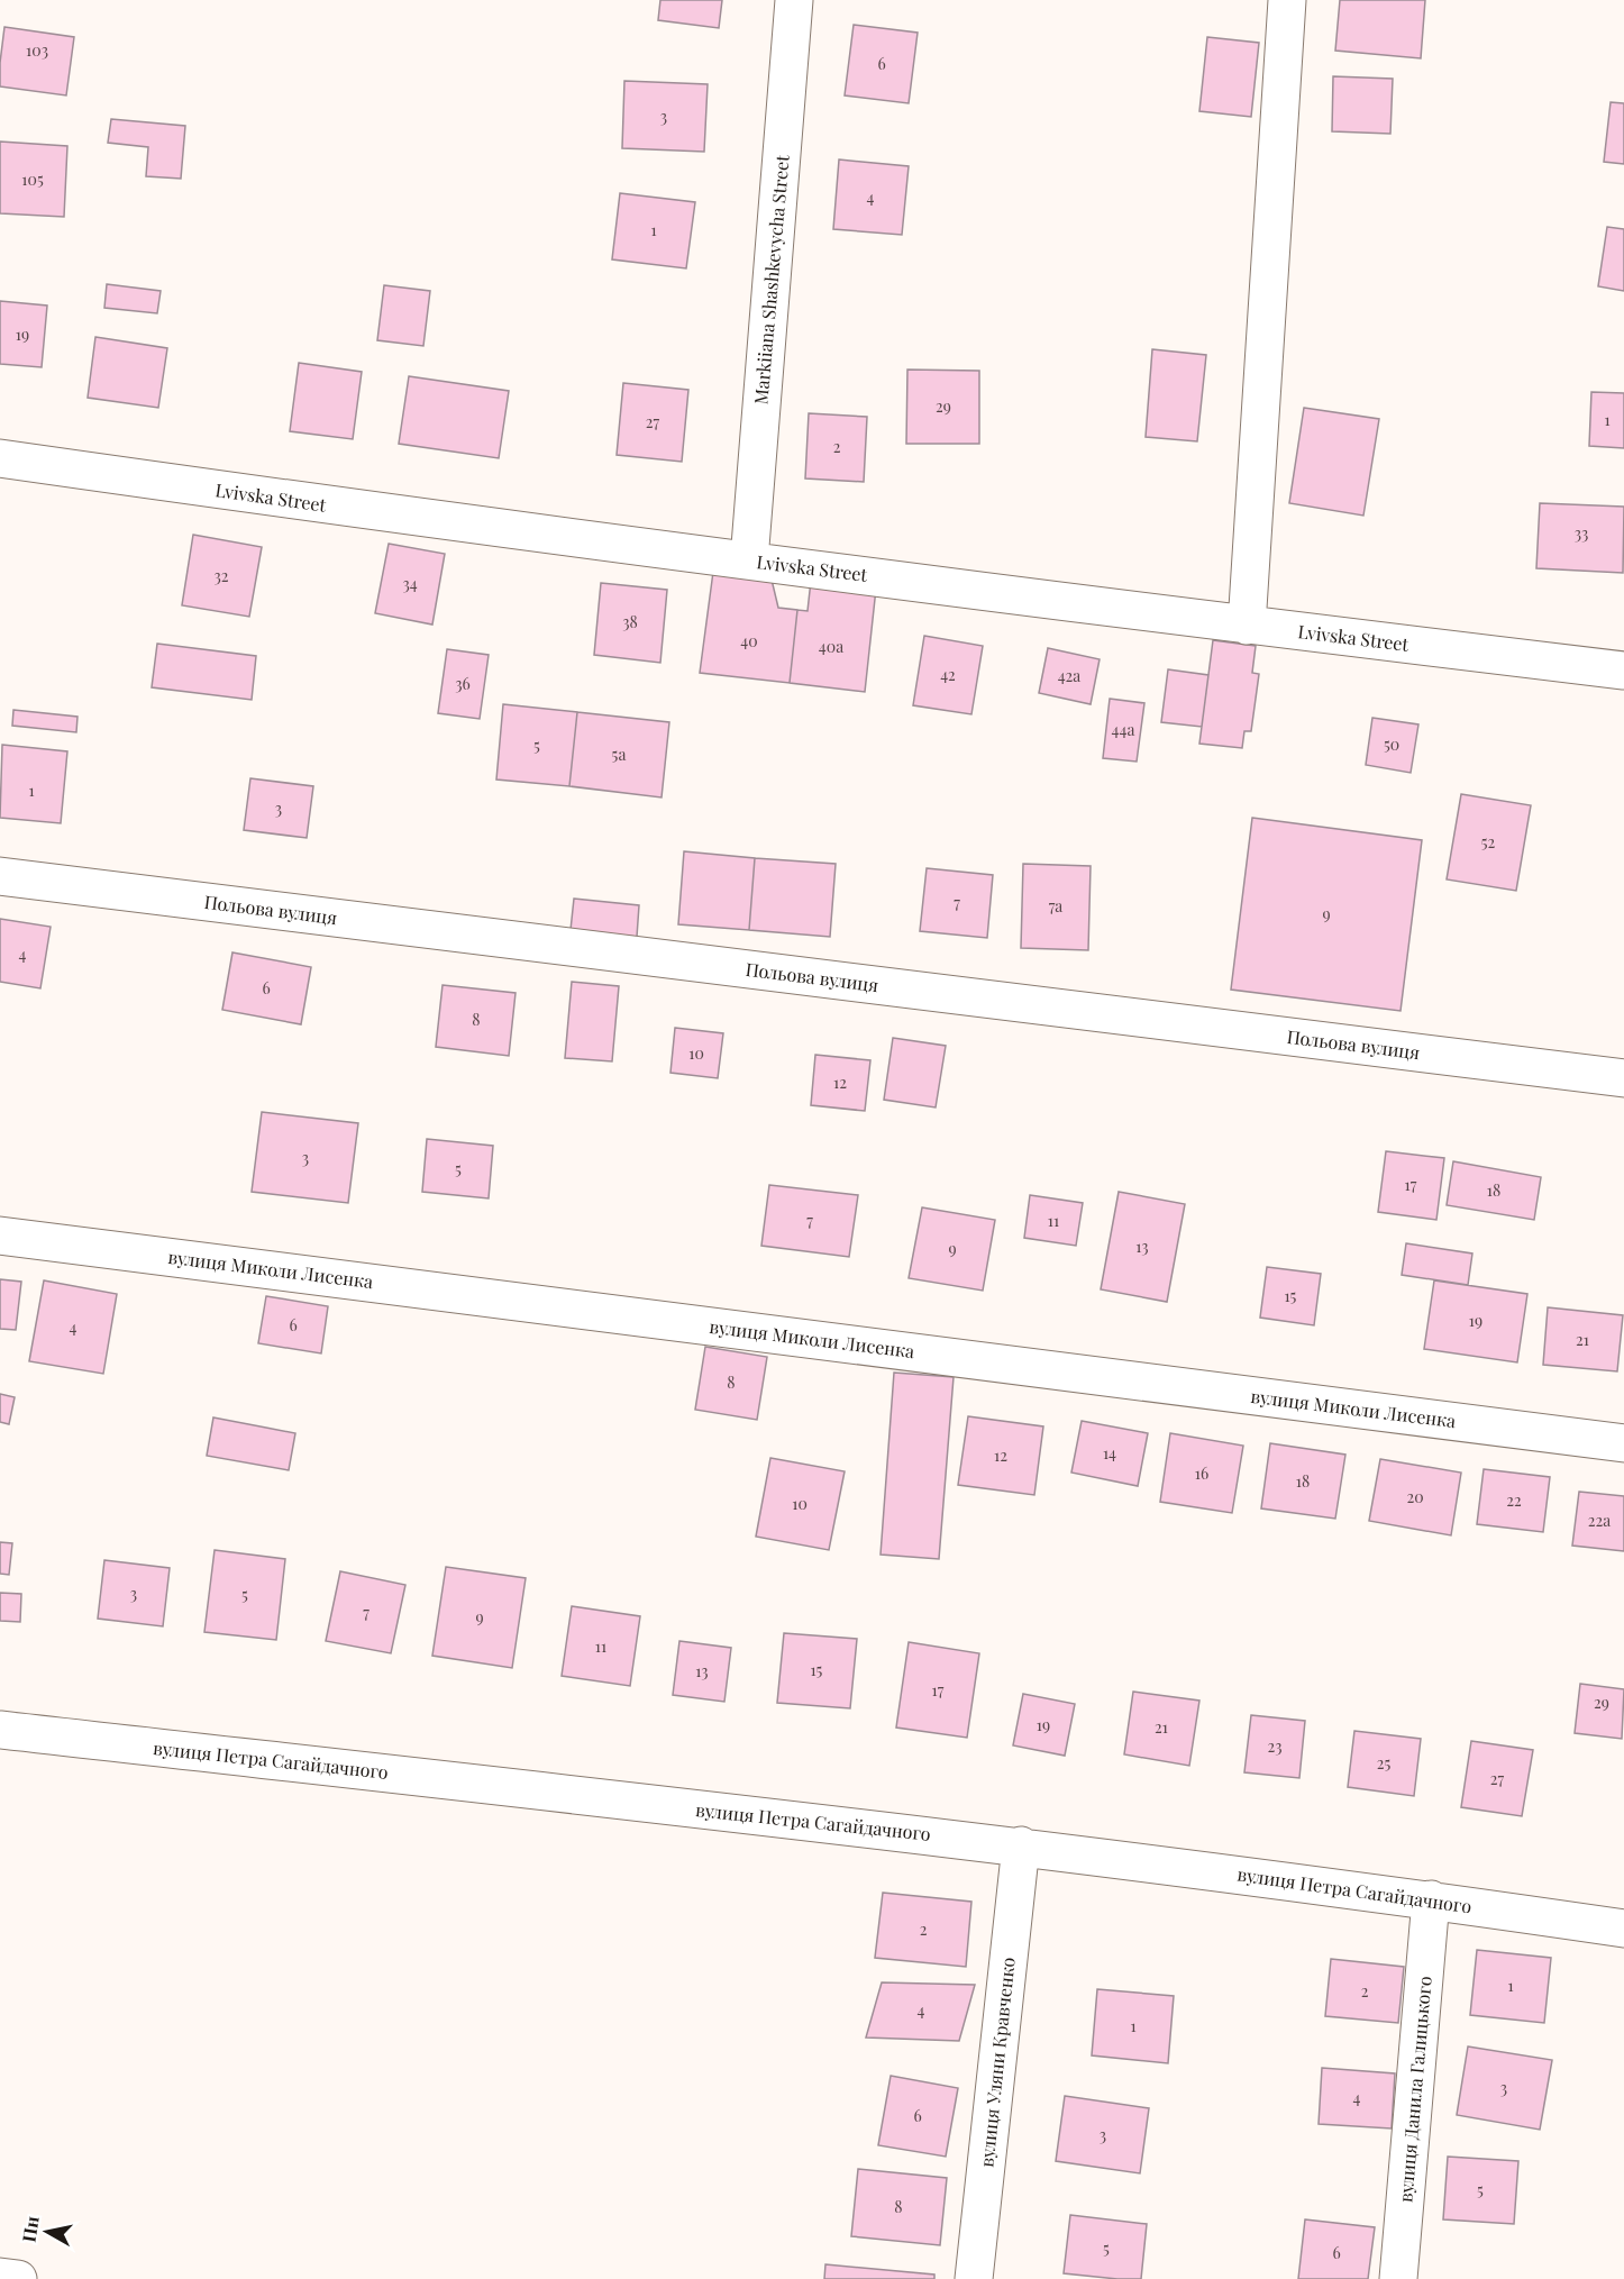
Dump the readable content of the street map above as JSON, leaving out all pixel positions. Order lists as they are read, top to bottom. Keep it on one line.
{"streets":{"street":["Markiiana Shashkevycha Street","Lvivska Street","Польова вулиця","вулиця Миколи Лисенка","вулиця Петра Сагайдачного","вулиця Уляни Кравченко","вулиця Данила Галицького"]},"crossings":[["Markiiana Shashkevycha Street","Lvivska Street"],["вулиця Петра Сагайдачного","вулиця Уляни Кравченко"],["вулиця Петра Сагайдачного","вулиця Данила Галицького"]],"house_numbers":["103","6","3","105","4","1","19","29","1","27","2","33","32","34","38","40","40а","42","42а","36","44а","50","5","5а","1","3","52","7","7а","9","4","6","8","10","12","3","5","17","18","7","11","13","9","15","19","6","4","21","8","14","12","16","18","20","22","10","22а","3","5","7","9","11","15","13","17","29","19","21","23","25","27","2","1","2","4","1","3","4","6","3","5","8","5","6"],"north":"left"}
